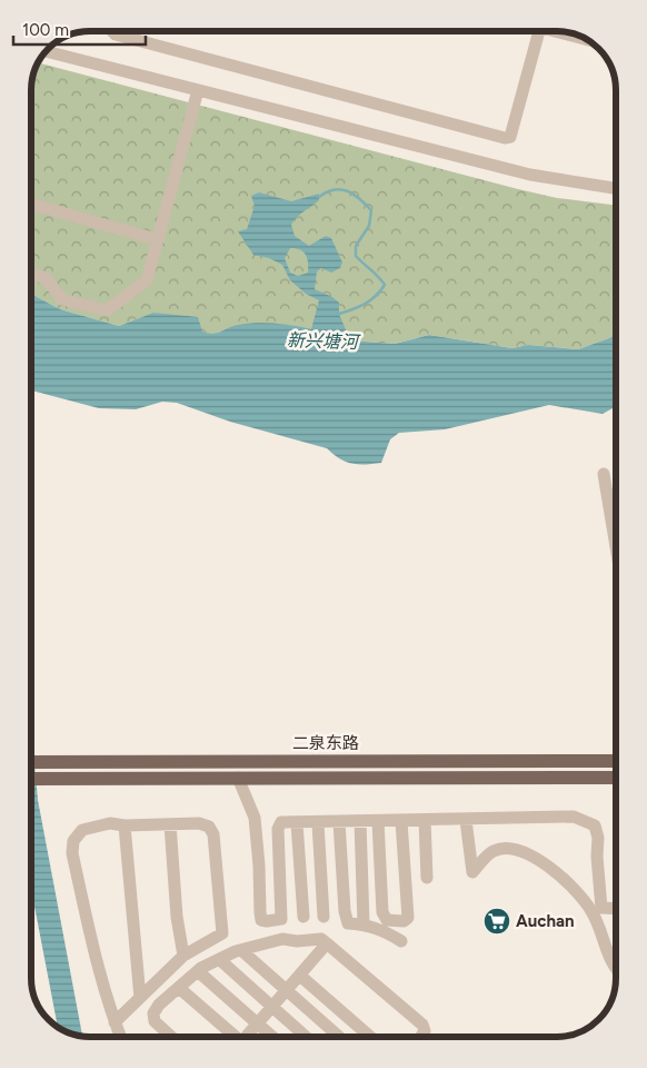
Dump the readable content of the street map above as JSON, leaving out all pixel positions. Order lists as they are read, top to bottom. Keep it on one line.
{"streets":{"main road":["二泉东路"]},"water":["新兴塘河"],"places":{"supermarket":["Auchan"]},"scale_bar":"100 m"}
